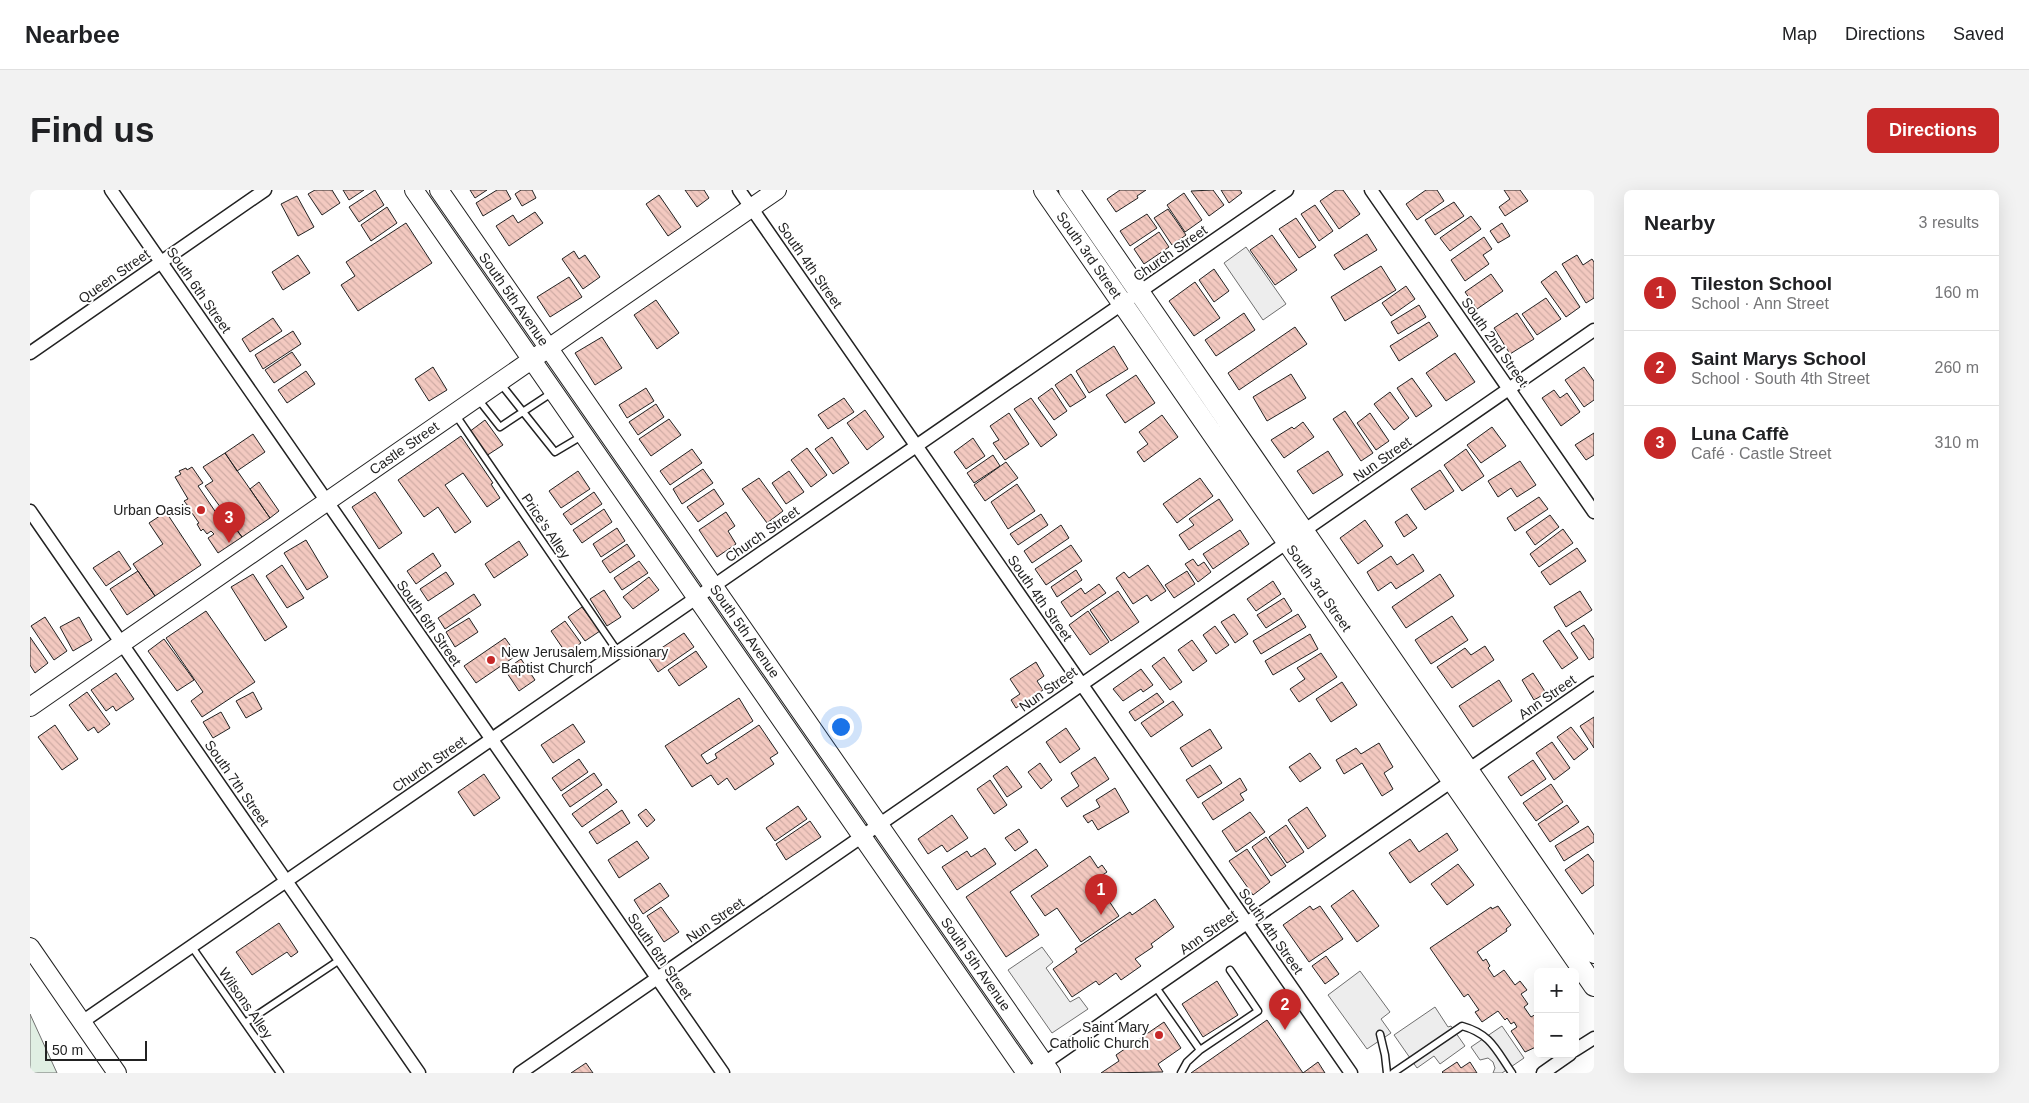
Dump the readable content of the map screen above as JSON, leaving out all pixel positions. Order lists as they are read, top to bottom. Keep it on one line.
{"streets":{"main road":["South 3rd Street"],"street":["Church Street","South 4th Street","Queen Street","South 6th Street","South 5th Avenue","South 2nd Street","Castle Street","Nun Street","Ann Street","South 7th Street"],"lane":["Price's Alley","Wilsons Alley"]},"crossings":[["Church Street","South 3rd Street"],["Church Street","South 4th Street"],["Church Street","South 6th Street"],["Church Street","South 5th Avenue"],["Church Street","Price's Alley"],["Church Street","South 7th Street"],["Church Street","Wilsons Alley"],["South 3rd Street","Nun Street"],["South 3rd Street","Ann Street"],["South 4th Street","Castle Street"],["South 4th Street","Nun Street"],["South 4th Street","Ann Street"],["Queen Street","South 6th Street"],["South 6th Street","Castle Street"],["South 6th Street","Nun Street"],["South 5th Avenue","Castle Street"],["South 5th Avenue","Nun Street"],["South 5th Avenue","Ann Street"],["South 2nd Street","Nun Street"],["Castle Street","Price's Alley"],["Castle Street","South 7th Street"]],"places":["Urban Oasis","New Jerusalem Missionary Baptist Church","Saint Mary Catholic Church"],"scale_bar":"50 m","page":{"header":"Nearbee","nav":["Map","Directions","Saved"],"buttons":"Directions","title":"Find us","heading":["Nearby","3 results"],"list":[{"mark":"1","name":"Tileston School","note":"School · Ann Street","value":"160 m"},{"mark":"2","name":"Saint Marys School","note":"School · South 4th Street","value":"260 m"},{"mark":"3","name":"Luna Caffè","note":"Café · Castle Street","value":"310 m"}],"pins":["3","1","2"],"map_buttons":["+","−"],"scale":"50 m"}}
